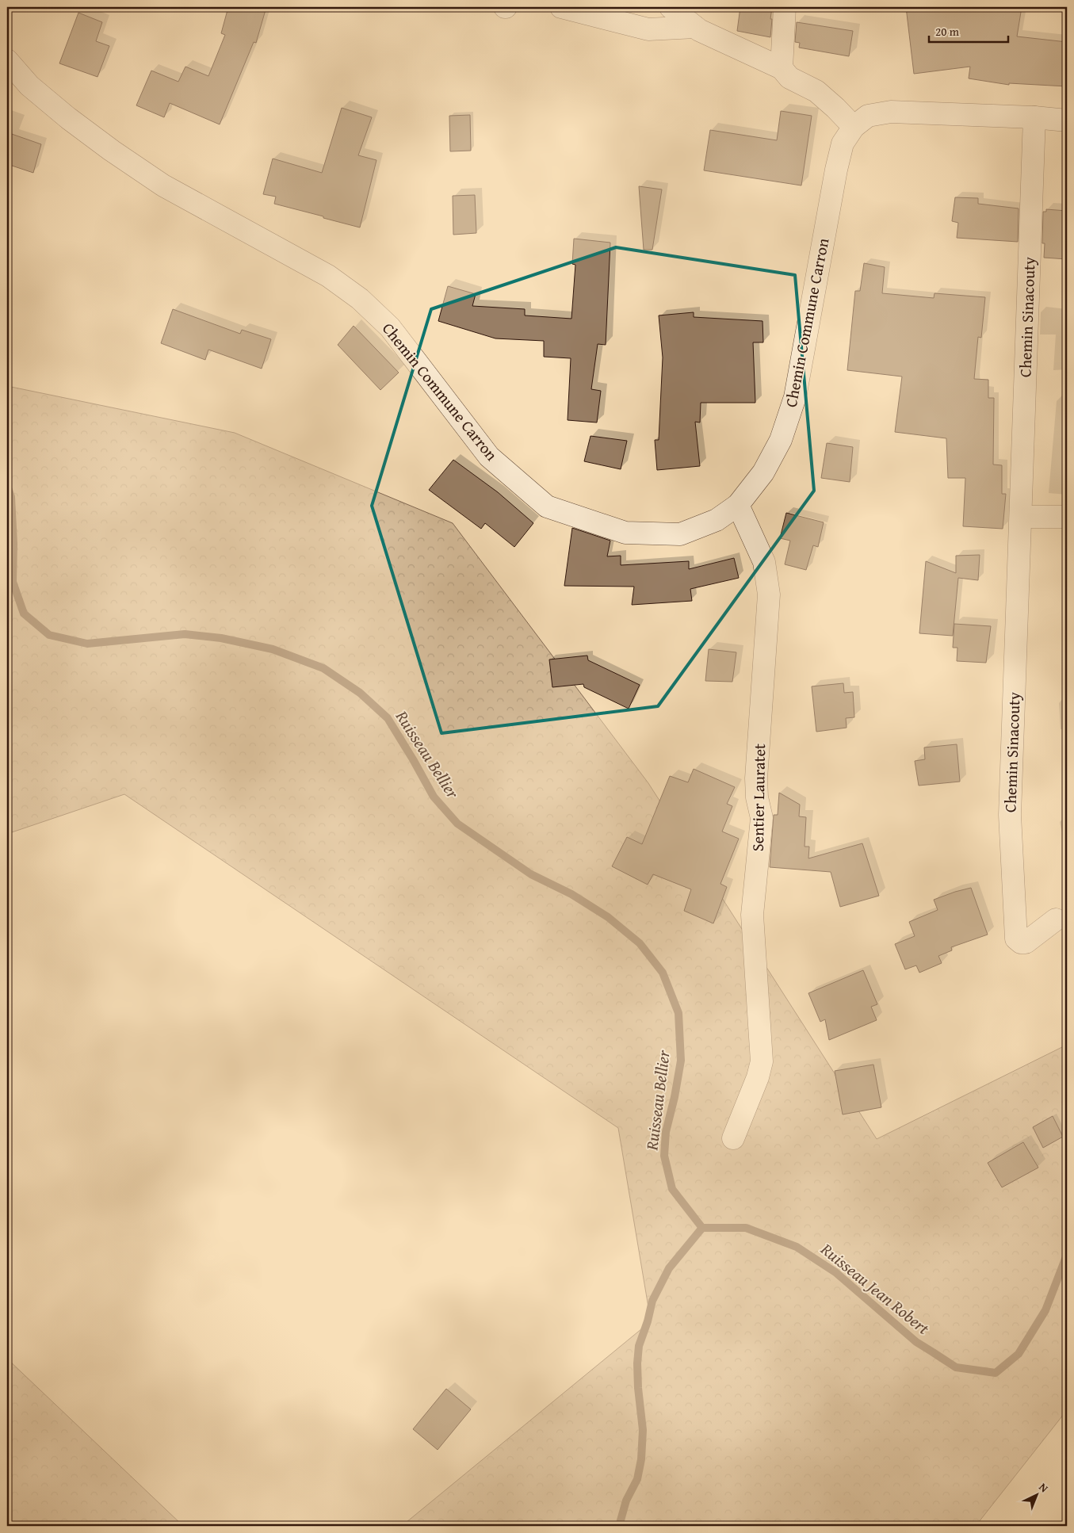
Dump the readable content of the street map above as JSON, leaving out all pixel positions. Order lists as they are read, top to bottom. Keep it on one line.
{"streets":{"street":["Chemin Sinacouty","Chemin Commune Carron","Sentier Lauratet"]},"crossings":[["Chemin Sinacouty","Chemin Commune Carron"],["Chemin Commune Carron","Sentier Lauratet"]],"water":["Ruisseau Bellier","Ruisseau Jean Robert"],"scale_bar":"20 m","north":"top right"}
